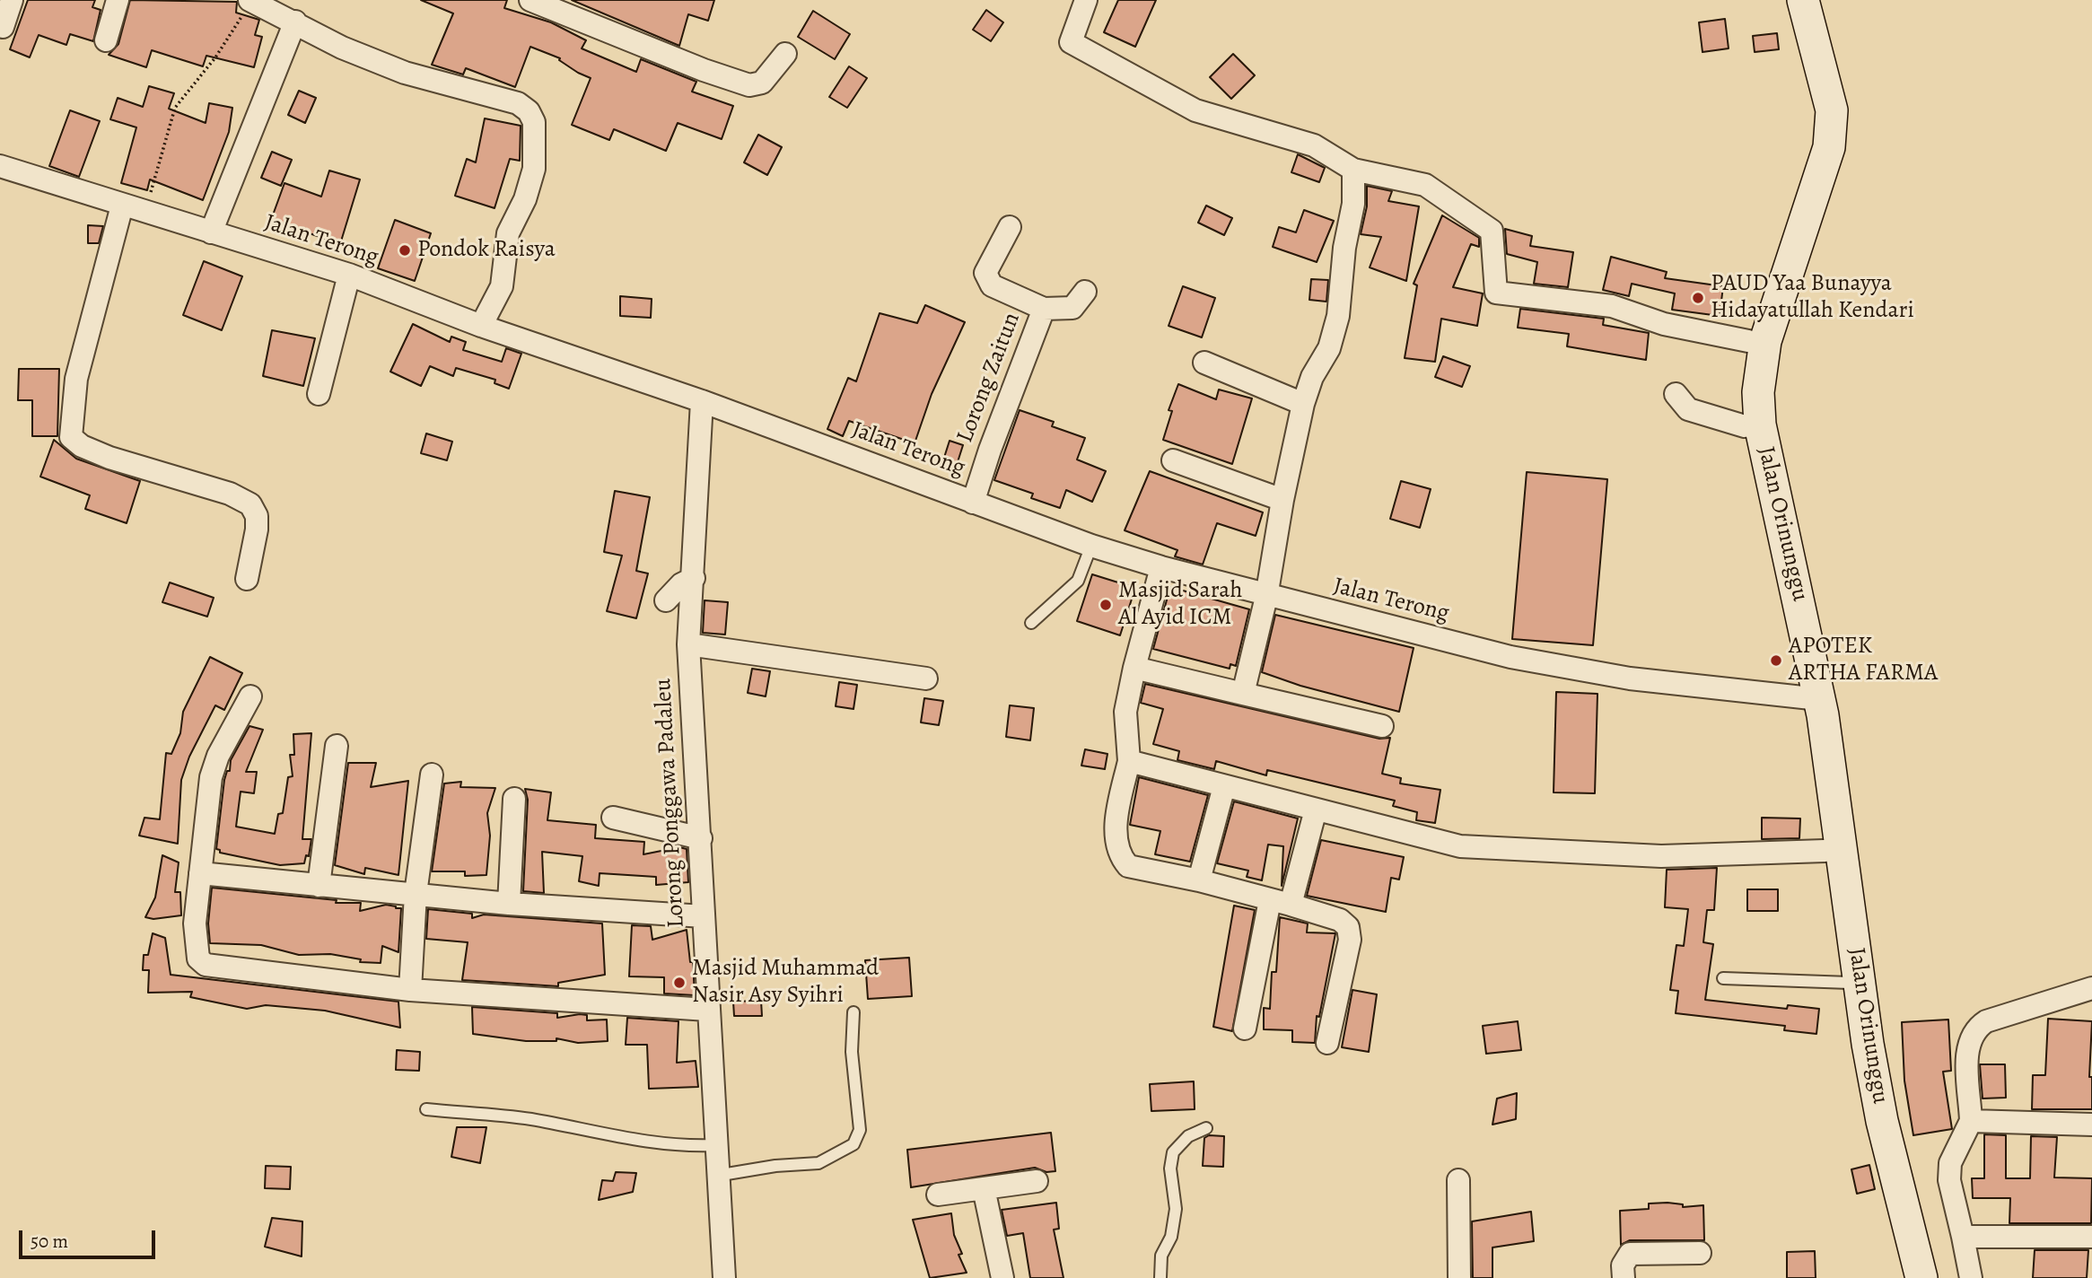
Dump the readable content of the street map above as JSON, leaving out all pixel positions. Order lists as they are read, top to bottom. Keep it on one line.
{"streets":{"street":["Jalan Terong","Lorong Zaitun","Jalan Orinunggu","Lorong Ponggawa Padaleu"]},"crossings":[["Jalan Terong","Lorong Zaitun"],["Jalan Terong","Jalan Orinunggu"],["Jalan Terong","Lorong Ponggawa Padaleu"]],"places":["Pondok Raisya","PAUD Yaa Bunayya Hidayatullah Kendari","Masjid Sarah Al Ayid ICM","APOTEK ARTHA FARMA","Masjid Muhammad Nasir Asy Syihri"],"scale_bar":"50 m"}
